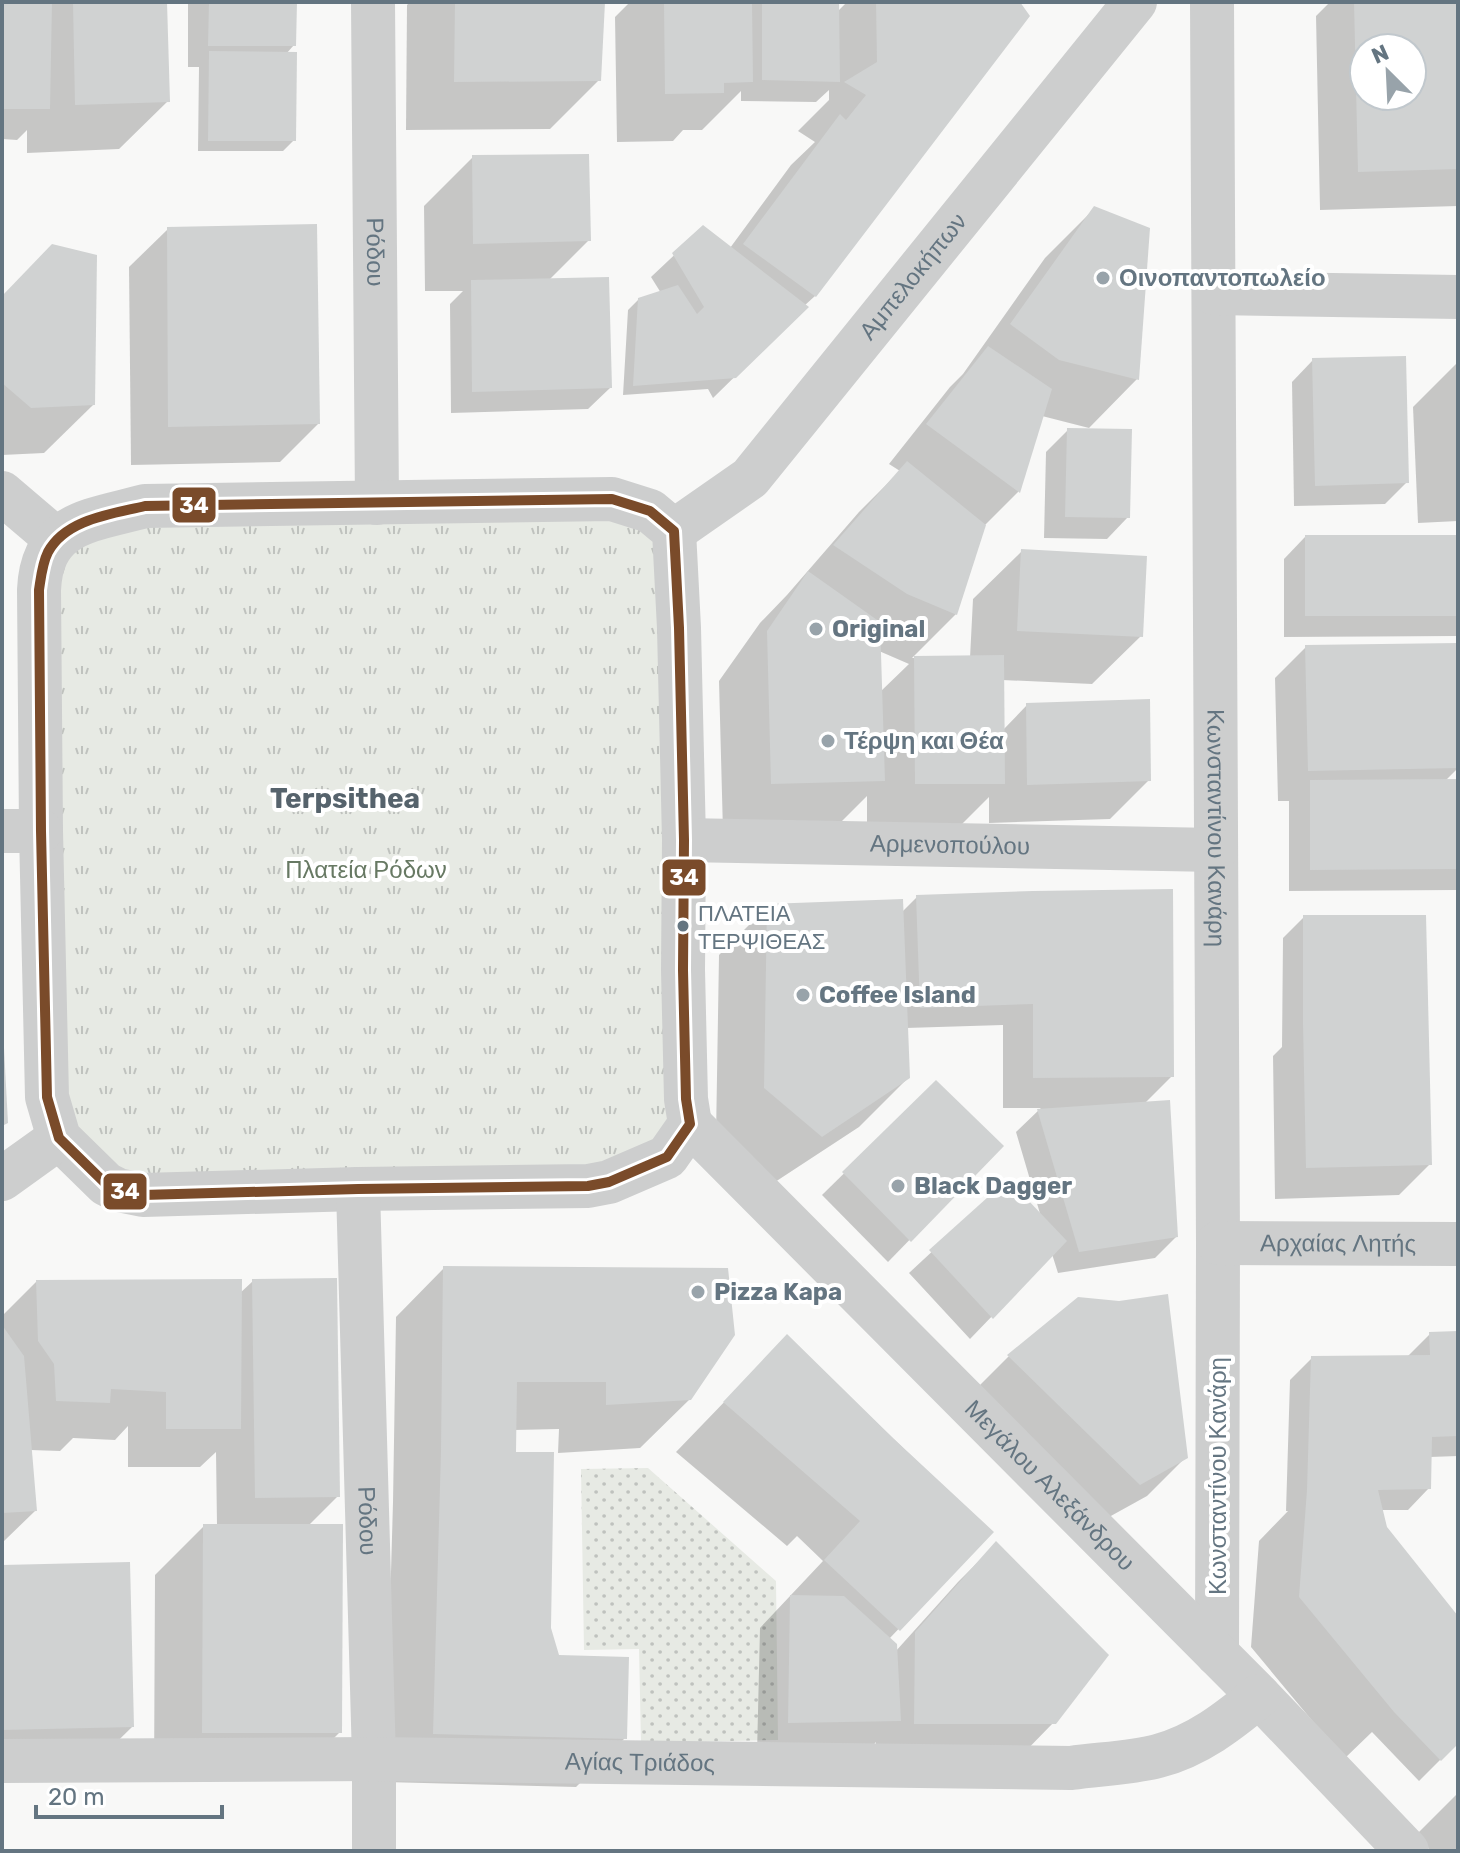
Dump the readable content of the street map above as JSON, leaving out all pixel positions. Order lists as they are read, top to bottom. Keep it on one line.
{"streets":{"street":["Ρόδου","Αμπελοκήπων","Κωνσταντίνου Κανάρη","Αρμενοπούλου","Αρχαίας Λητής","Μεγάλου Αλεξάνδρου","Αγίας Τριάδος"]},"crossings":[["Ρόδου","Αγίας Τριάδος"],["Κωνσταντίνου Κανάρη","Αρμενοπούλου"],["Κωνσταντίνου Κανάρη","Αρχαίας Λητής"],["Κωνσταντίνου Κανάρη","Μεγάλου Αλεξάνδρου"],["Μεγάλου Αλεξάνδρου","Αγίας Τριάδος"]],"districts":["Terpsithea"],"parks":["Πλατεία Ρόδων"],"places":["Οινοπαντοπωλείο","Original","Τέρψη και Θέα","ΠΛΑΤΕΙΑ ΤΕΡΨΙΘΕΑΣ","Coffee Island","Black Dagger","Pizza Kapa"],"lines":["transit line 34"],"scale_bar":"20 m","north":"top left"}
